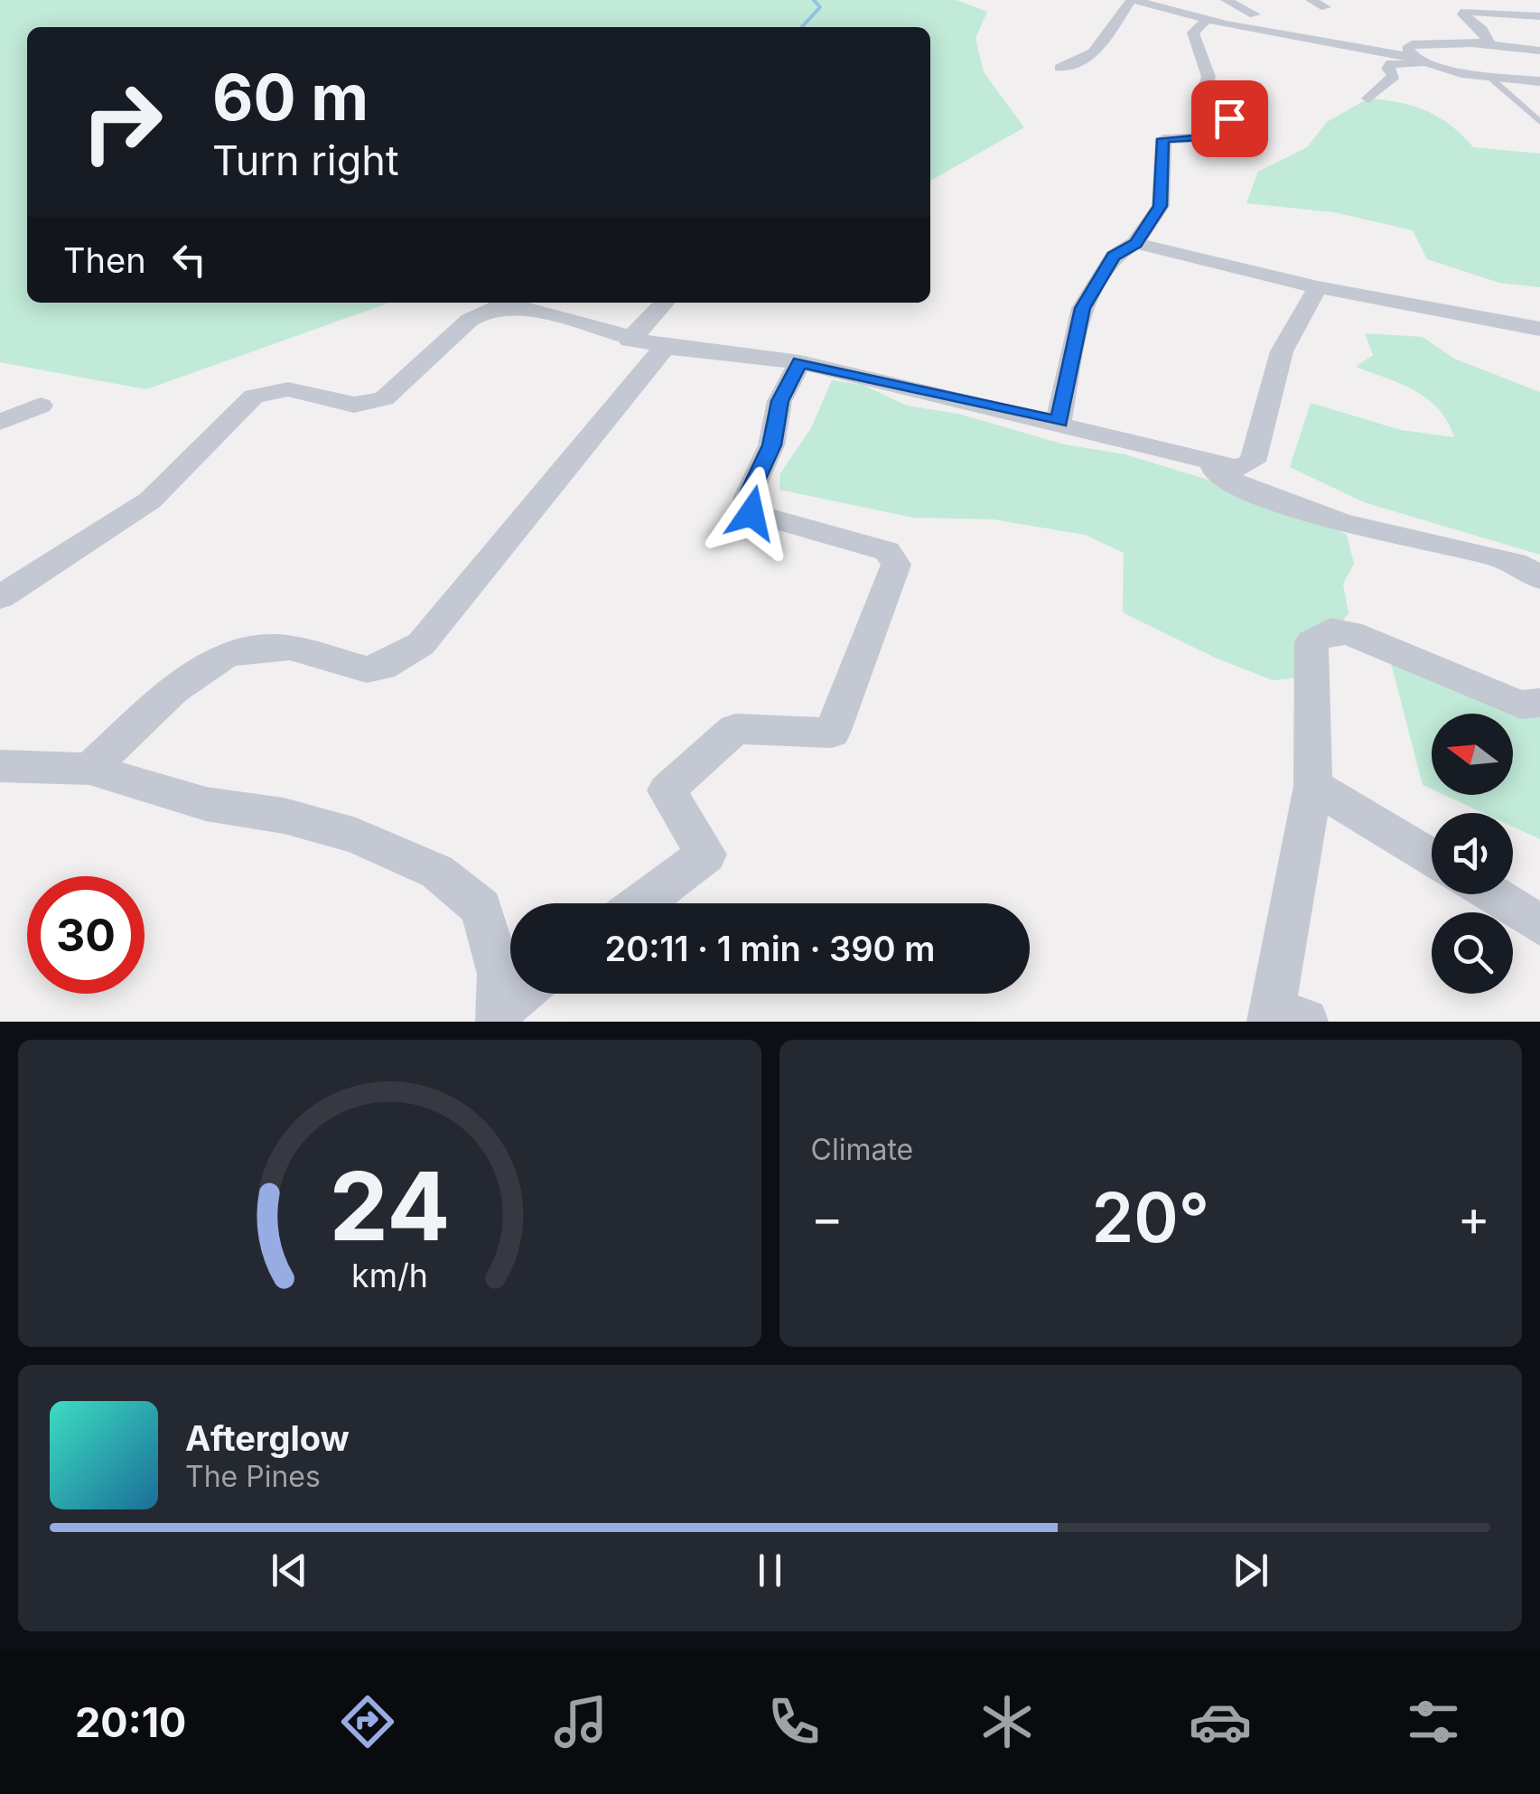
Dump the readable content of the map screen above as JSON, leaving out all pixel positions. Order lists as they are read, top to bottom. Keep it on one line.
{"north":"left","page":{"turn":["60 m","Turn right"],"then":"Then","limit":"30","trip":"20:11 · 1 min · 390 m","tile":"Climate","heat":["−","20°","+"],"song":["Afterglow","The Pines"],"tabs":"20:10","gauge":["24","km/h"]}}
